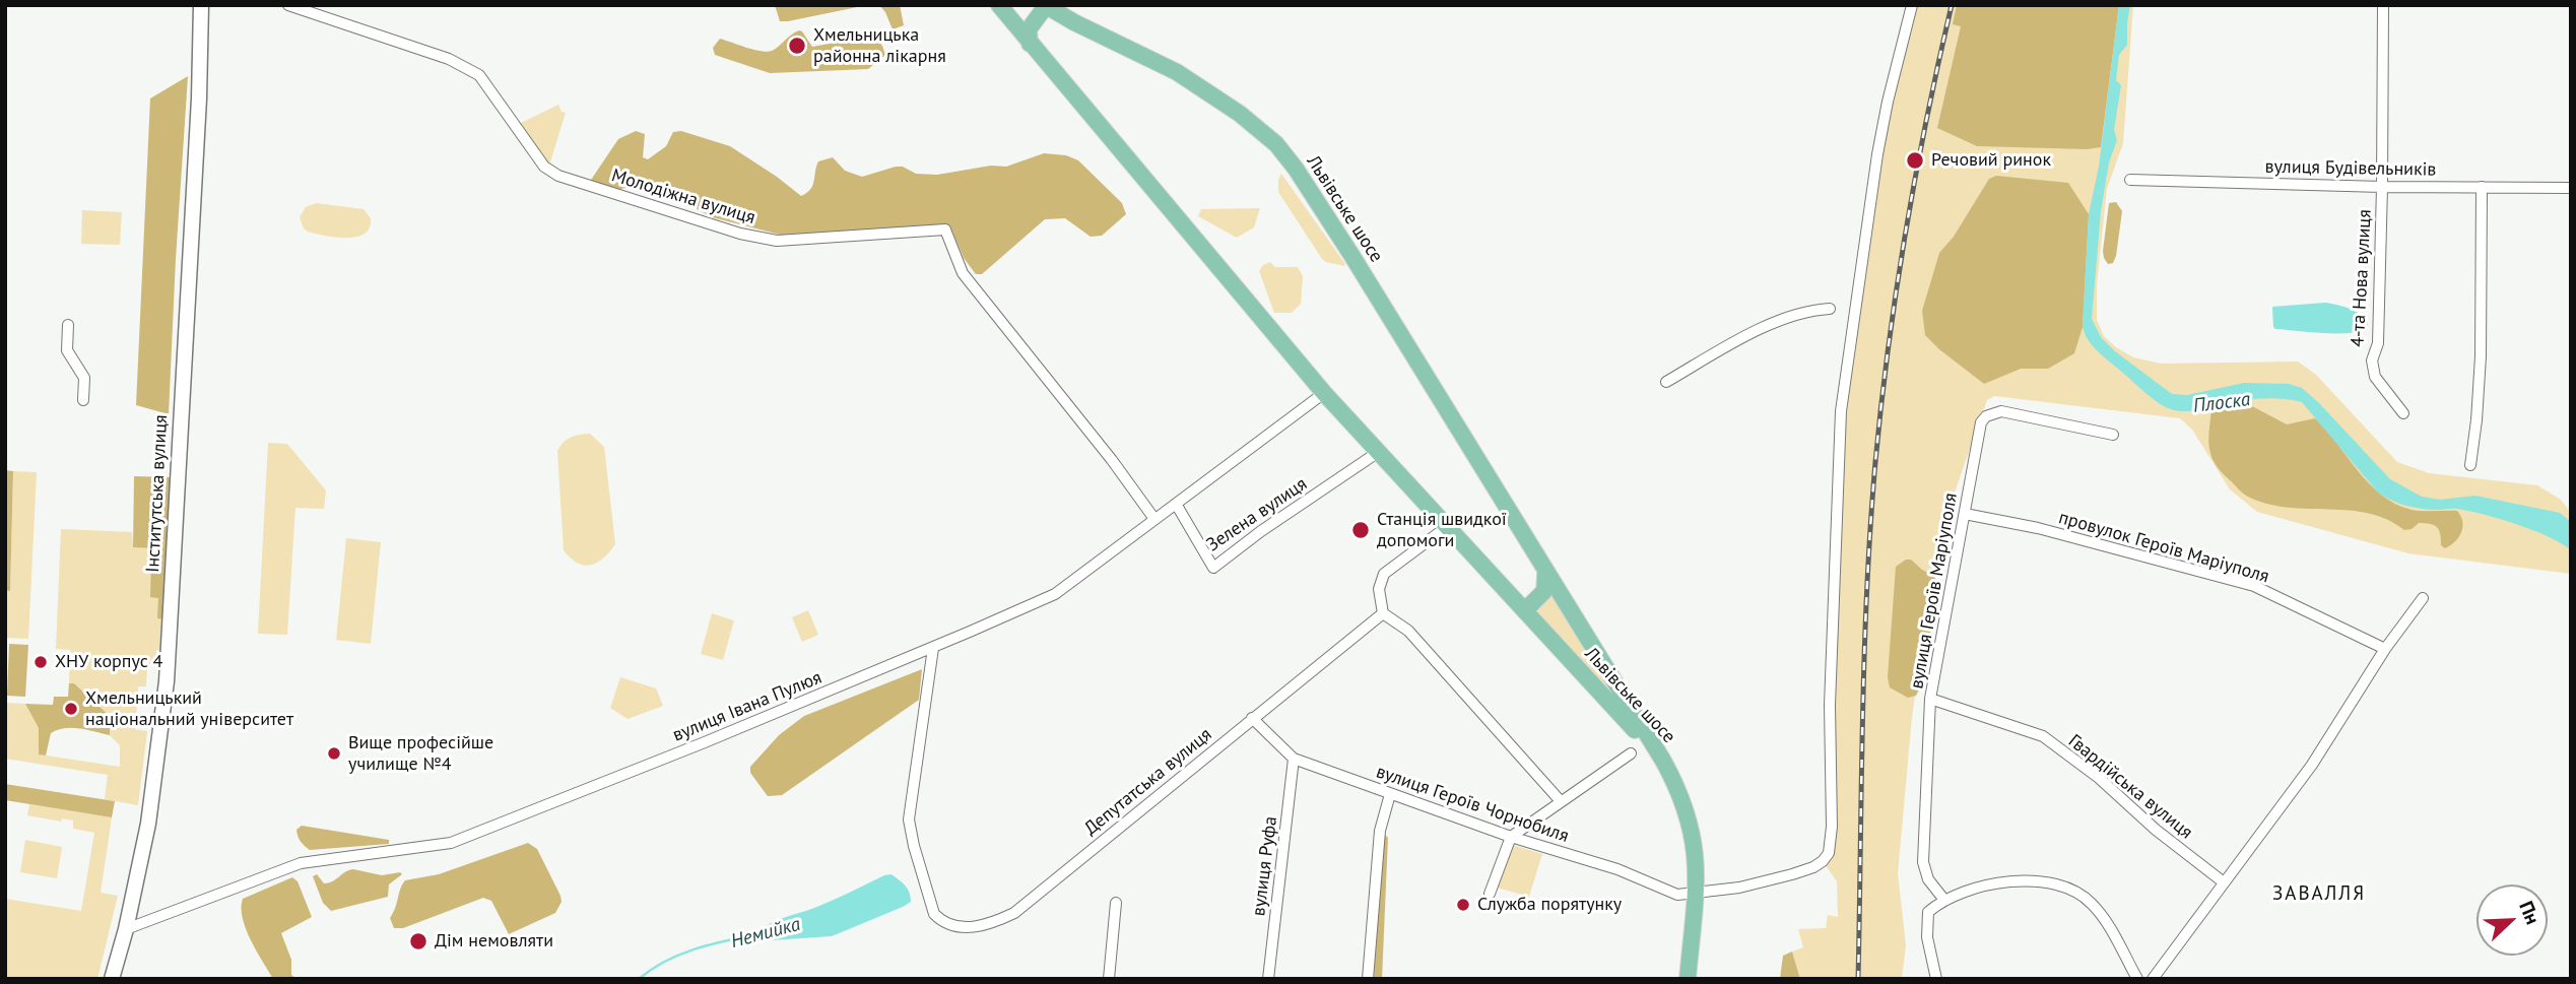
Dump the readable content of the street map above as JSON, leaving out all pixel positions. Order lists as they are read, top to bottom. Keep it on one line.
{"streets":{"main road":["Львівське шосе"],"street":["вулиця Будівельників","Молодіжна вулиця","4-та Нова вулиця","Інститутська вулиця","Зелена вулиця","провулок Героїв Маріуполя","вулиця Героїв Маріуполя","вулиця Івана Пулюя","Депутатська вулиця","Гвардійська вулиця","вулиця Героїв Чорнобиля","вулиця Руфа"]},"crossings":[["вулиця Будівельників","4-та Нова вулиця"],["Молодіжна вулиця","вулиця Івана Пулюя"],["Львівське шосе","Зелена вулиця"],["Львівське шосе","вулиця Івана Пулюя"],["Інститутська вулиця","вулиця Івана Пулюя"],["Зелена вулиця","вулиця Івана Пулюя"],["провулок Героїв Маріуполя","вулиця Героїв Маріуполя"],["вулиця Героїв Маріуполя","Гвардійська вулиця"],["вулиця Івана Пулюя","Депутатська вулиця"],["Депутатська вулиця","вулиця Героїв Чорнобиля"],["вулиця Героїв Чорнобиля","вулиця Руфа"]],"districts":["ЗАВАЛЛЯ"],"water":["Плоска","Немийка"],"places":["Хмельницька районна лікарня","Речовий ринок","Станція швидкої допомоги","ХНУ корпус 4","Хмельницький національний університет","Вище професійше училище №4","Служба порятунку","Дім немовляти"],"north":"top right"}
